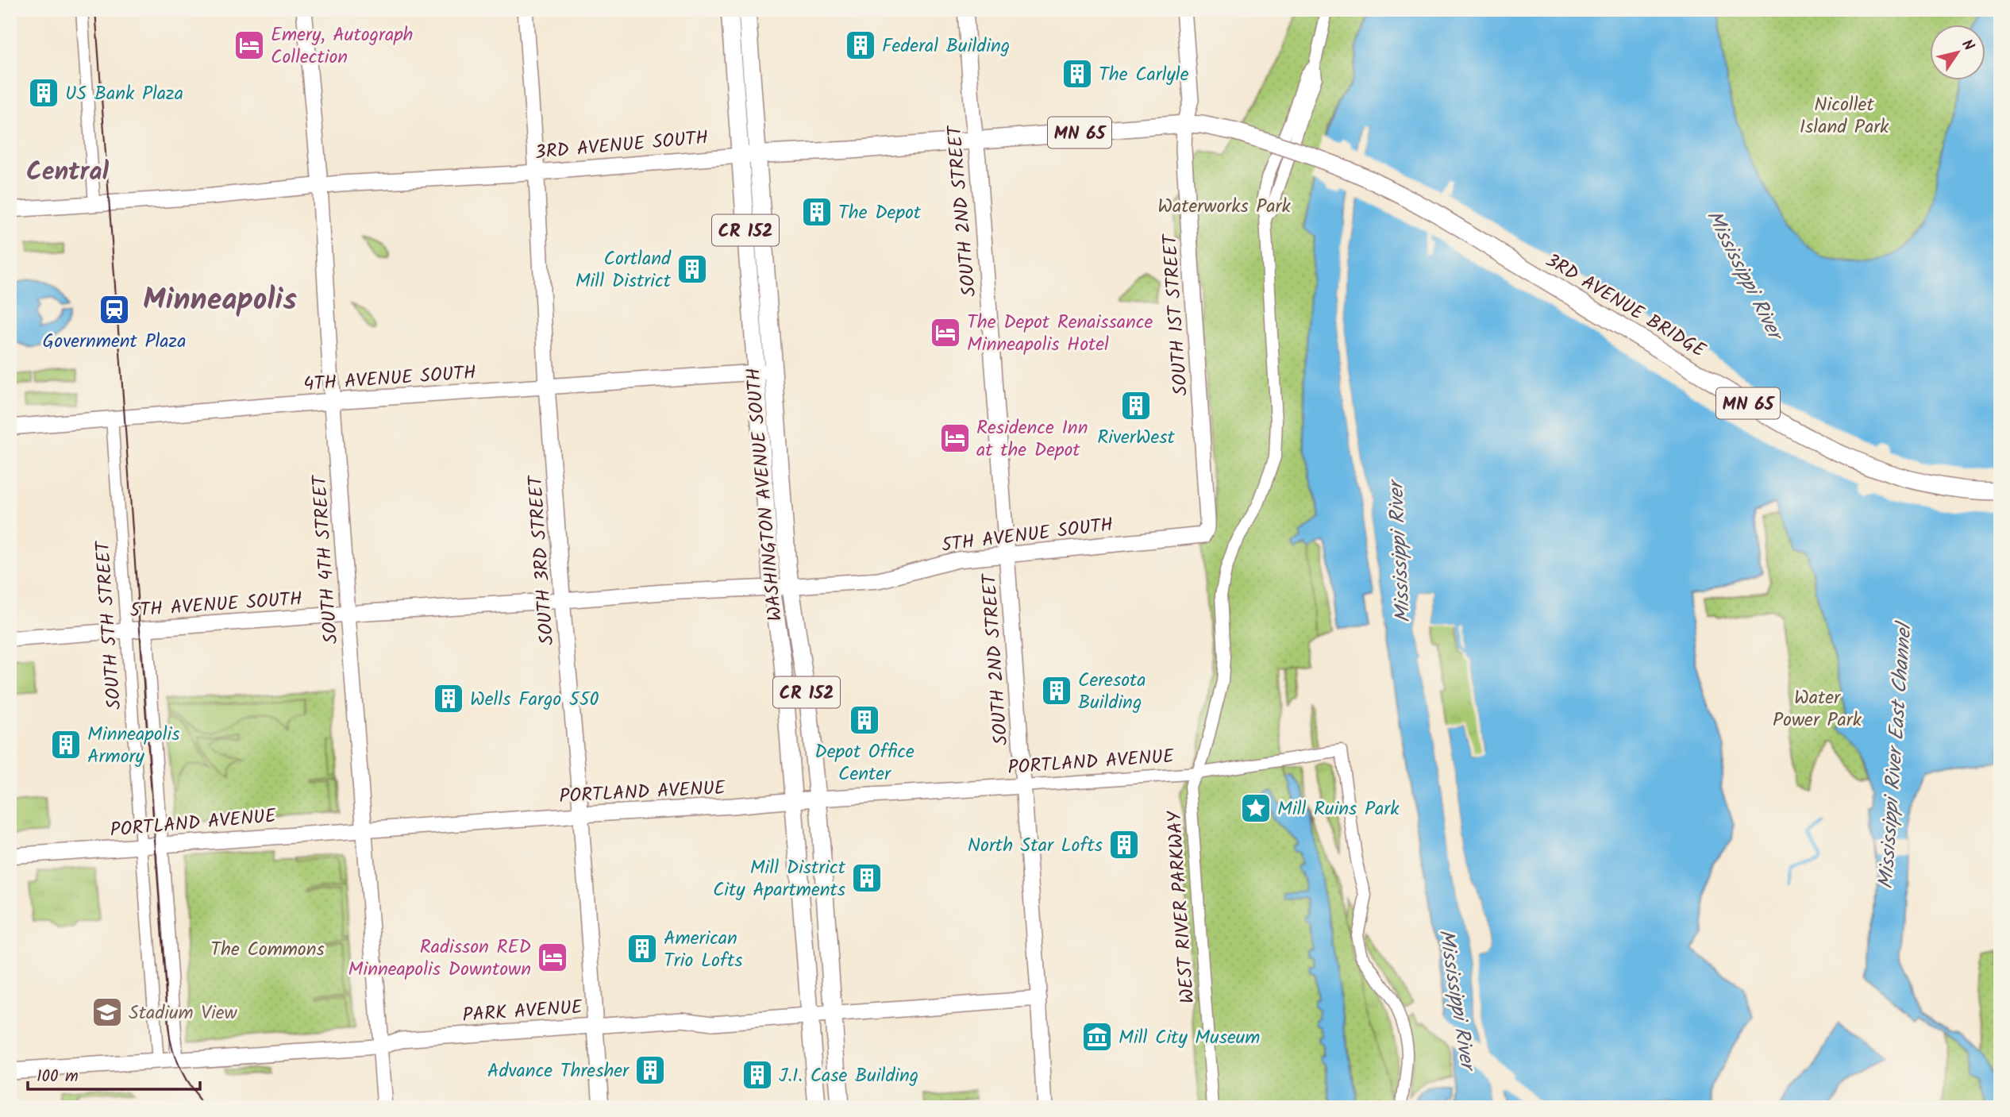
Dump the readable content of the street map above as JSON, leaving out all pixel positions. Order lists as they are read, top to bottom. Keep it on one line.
{"streets":{"main road":["MN 65","3RD AVENUE SOUTH","CR 152","3RD AVENUE BRIDGE","WASHINGTON AVENUE SOUTH"],"street":["SOUTH 2ND STREET","SOUTH 1ST STREET","4TH AVENUE SOUTH","5TH AVENUE SOUTH","SOUTH 4TH STREET","SOUTH 3RD STREET","SOUTH 5TH STREET","PORTLAND AVENUE","WEST RIVER PARKWAY","PARK AVENUE"]},"crossings":[["3RD AVENUE SOUTH","SOUTH 2ND STREET"],["3RD AVENUE SOUTH","3RD AVENUE BRIDGE"],["3RD AVENUE SOUTH","SOUTH 1ST STREET"],["3RD AVENUE SOUTH","WASHINGTON AVENUE SOUTH"],["3RD AVENUE SOUTH","SOUTH 4TH STREET"],["3RD AVENUE SOUTH","SOUTH 3RD STREET"],["SOUTH 2ND STREET","5TH AVENUE SOUTH"],["SOUTH 2ND STREET","PORTLAND AVENUE"],["SOUTH 2ND STREET","PARK AVENUE"],["SOUTH 1ST STREET","5TH AVENUE SOUTH"],["4TH AVENUE SOUTH","WASHINGTON AVENUE SOUTH"],["4TH AVENUE SOUTH","SOUTH 4TH STREET"],["4TH AVENUE SOUTH","SOUTH 3RD STREET"],["4TH AVENUE SOUTH","SOUTH 5TH STREET"],["WASHINGTON AVENUE SOUTH","5TH AVENUE SOUTH"],["WASHINGTON AVENUE SOUTH","PORTLAND AVENUE"],["WASHINGTON AVENUE SOUTH","PARK AVENUE"],["5TH AVENUE SOUTH","SOUTH 4TH STREET"],["5TH AVENUE SOUTH","SOUTH 3RD STREET"],["5TH AVENUE SOUTH","SOUTH 5TH STREET"],["SOUTH 4TH STREET","PORTLAND AVENUE"],["SOUTH 4TH STREET","PARK AVENUE"],["SOUTH 3RD STREET","PORTLAND AVENUE"],["SOUTH 3RD STREET","PARK AVENUE"],["SOUTH 5TH STREET","PORTLAND AVENUE"],["SOUTH 5TH STREET","PARK AVENUE"],["PORTLAND AVENUE","WEST RIVER PARKWAY"]],"districts":["Central","Minneapolis"],"water":["Mississippi River","Mississippi River East Channel"],"parks":["Nicollet Island Park","Waterworks Park","Water Power Park","The Commons"],"places":{"hotel":["Emery, Autograph Collection","The Depot Renaissance Minneapolis Hotel","Residence Inn at the Depot","Radisson RED Minneapolis Downtown"],"building":["Federal Building","The Carlyle","US Bank Plaza","The Depot","Cortland Mill District","RiverWest","Ceresota Building","Wells Fargo 550","Depot Office Center","Minneapolis Armory","North Star Lofts","Mill District City Apartments","American Trio Lofts","Advance Thresher","J.I. Case Building"],"station":["Government Plaza"],"place":["Mill Ruins Park"],"school or university":["Stadium View"],"museum":["Mill City Museum"]},"scale_bar":"100 m","north":"top right"}
